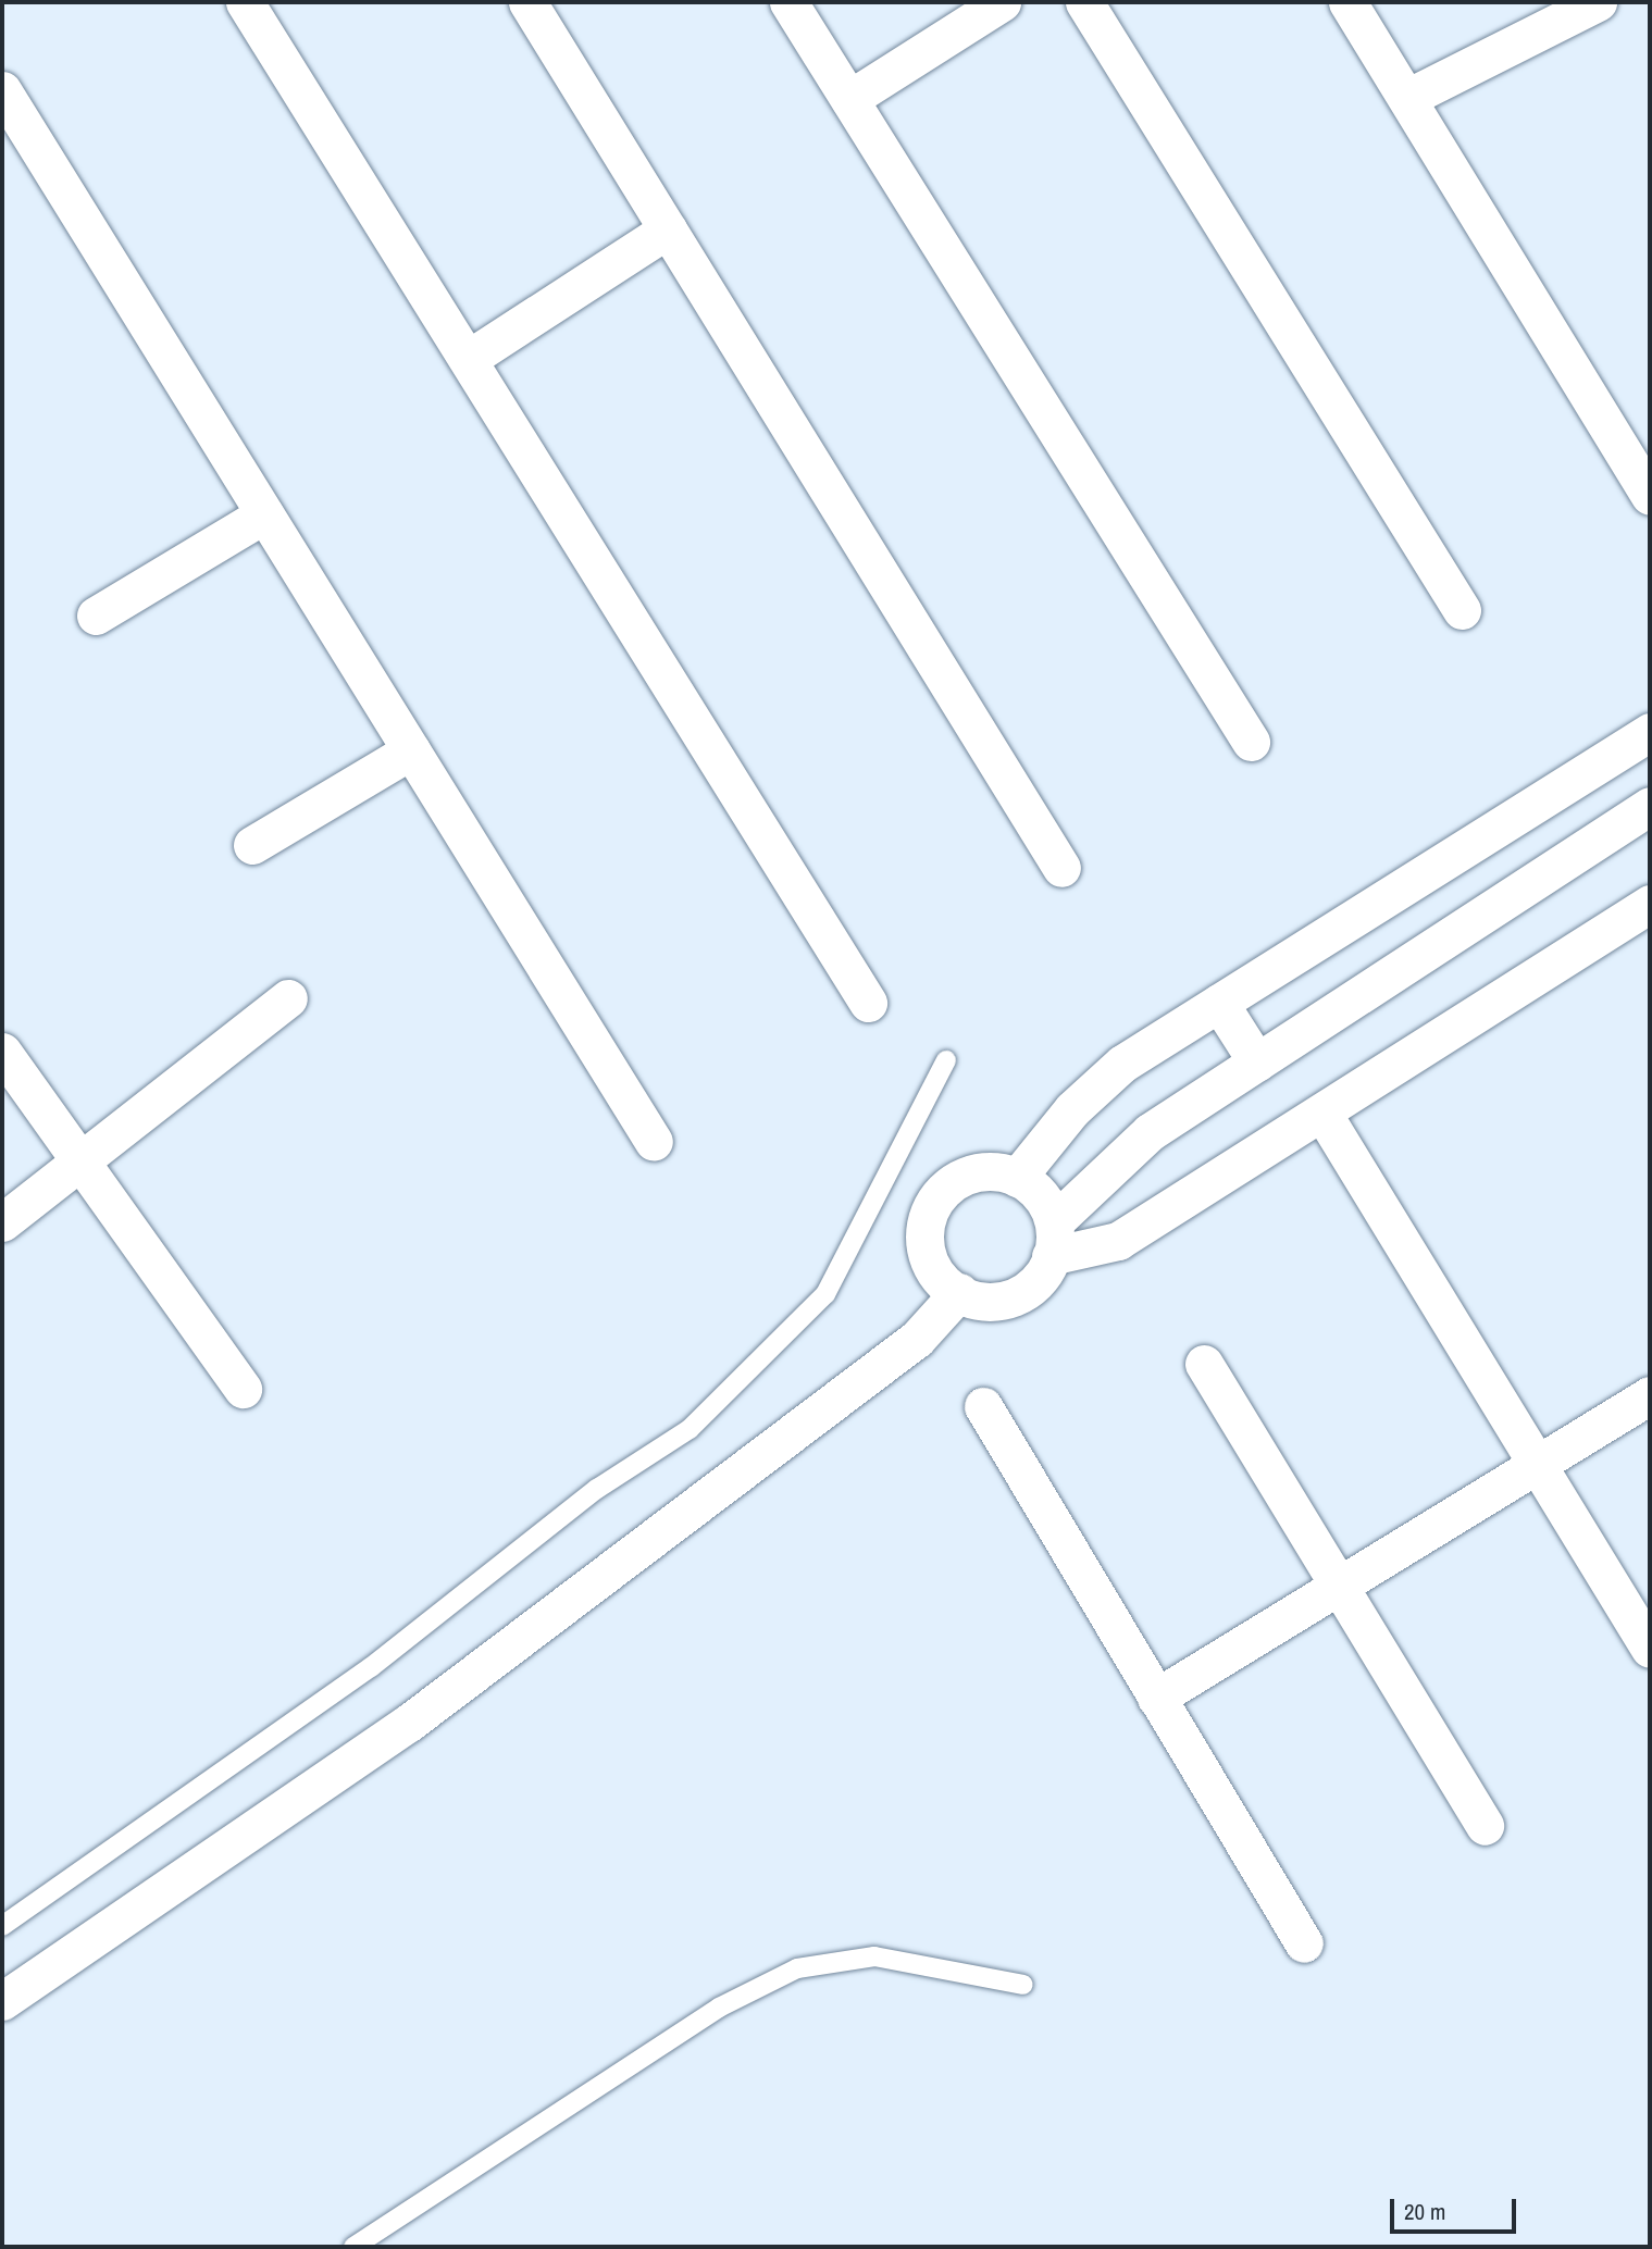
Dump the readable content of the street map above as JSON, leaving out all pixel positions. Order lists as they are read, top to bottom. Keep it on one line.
{"scale_bar":"20 m"}
